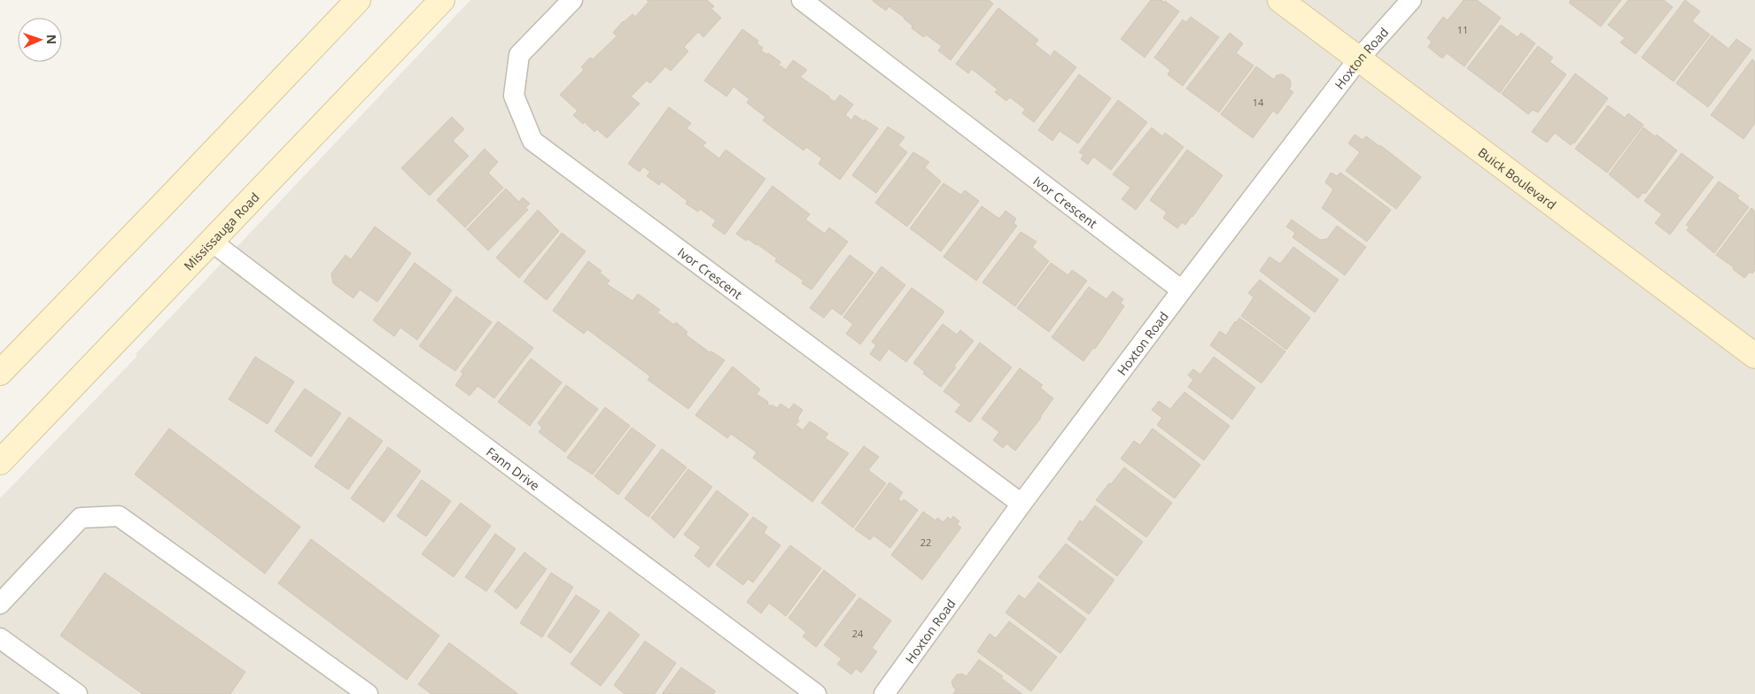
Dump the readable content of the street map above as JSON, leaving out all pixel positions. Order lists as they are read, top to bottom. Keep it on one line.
{"streets":{"main road":["Buick Boulevard","Mississauga Road"],"street":["Hoxton Road","Ivor Crescent","Fann Drive"]},"crossings":[["Hoxton Road","Buick Boulevard"],["Hoxton Road","Ivor Crescent"],["Mississauga Road","Fann Drive"]],"house_numbers":["11","14","22","24"],"north":"right"}
